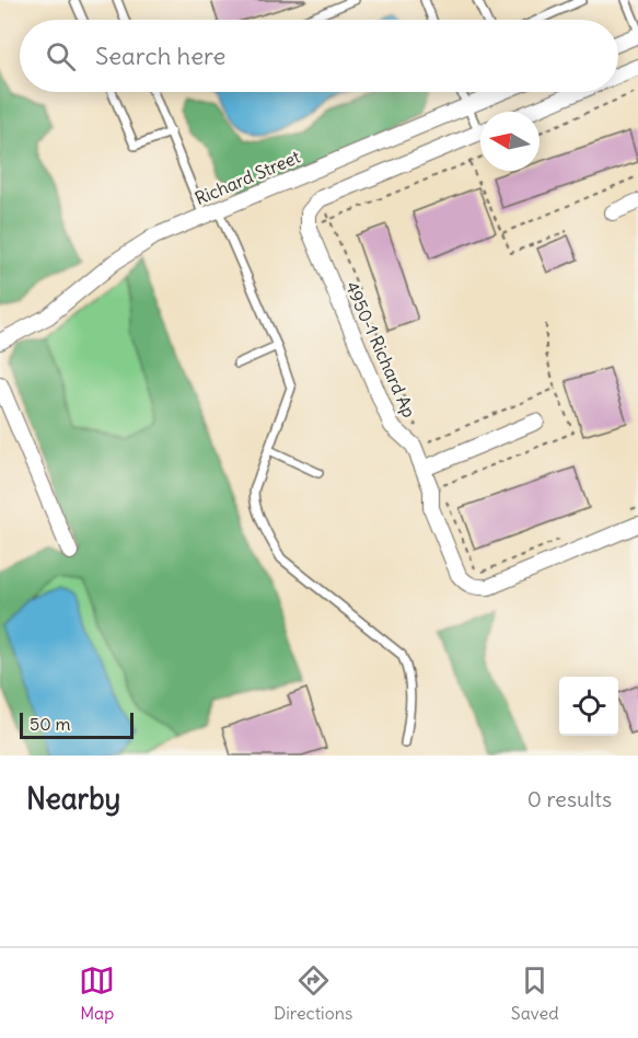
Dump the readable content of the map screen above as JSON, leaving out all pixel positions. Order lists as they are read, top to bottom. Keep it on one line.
{"streets":{"street":["Richard Street","4950-1 Richard Ap"]},"scale_bar":"50 m","north":"left","page":{"search":"Search here","scale":"50 m","heading":["Nearby","0 results"],"nav":["Map","Directions","Saved"]}}
